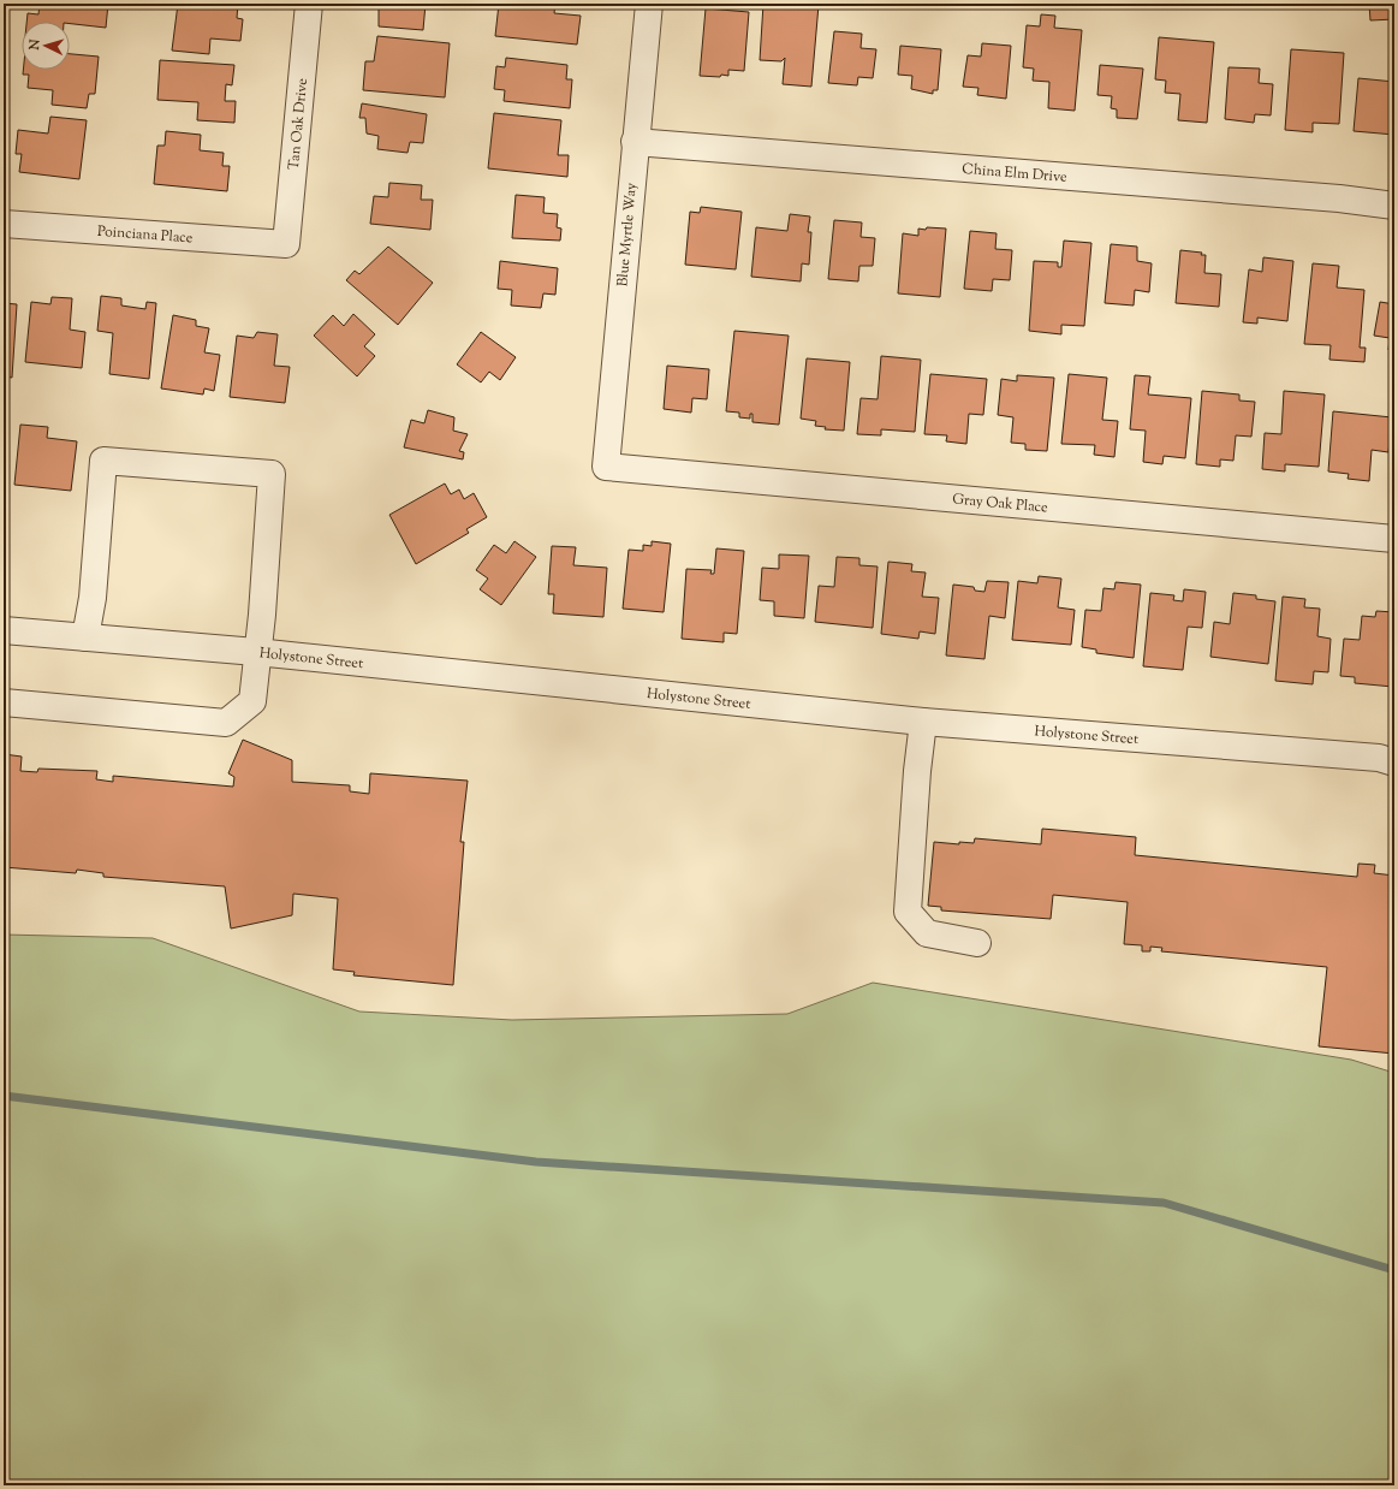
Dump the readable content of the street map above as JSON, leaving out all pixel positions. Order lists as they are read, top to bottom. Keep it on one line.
{"streets":{"street":["Tan Oak Drive","China Elm Drive","Poinciana Place","Blue Myrtle Way","Gray Oak Place","Holystone Street"]},"crossings":[["Tan Oak Drive","Poinciana Place"],["China Elm Drive","Blue Myrtle Way"],["Blue Myrtle Way","Gray Oak Place"]],"north":"left"}
